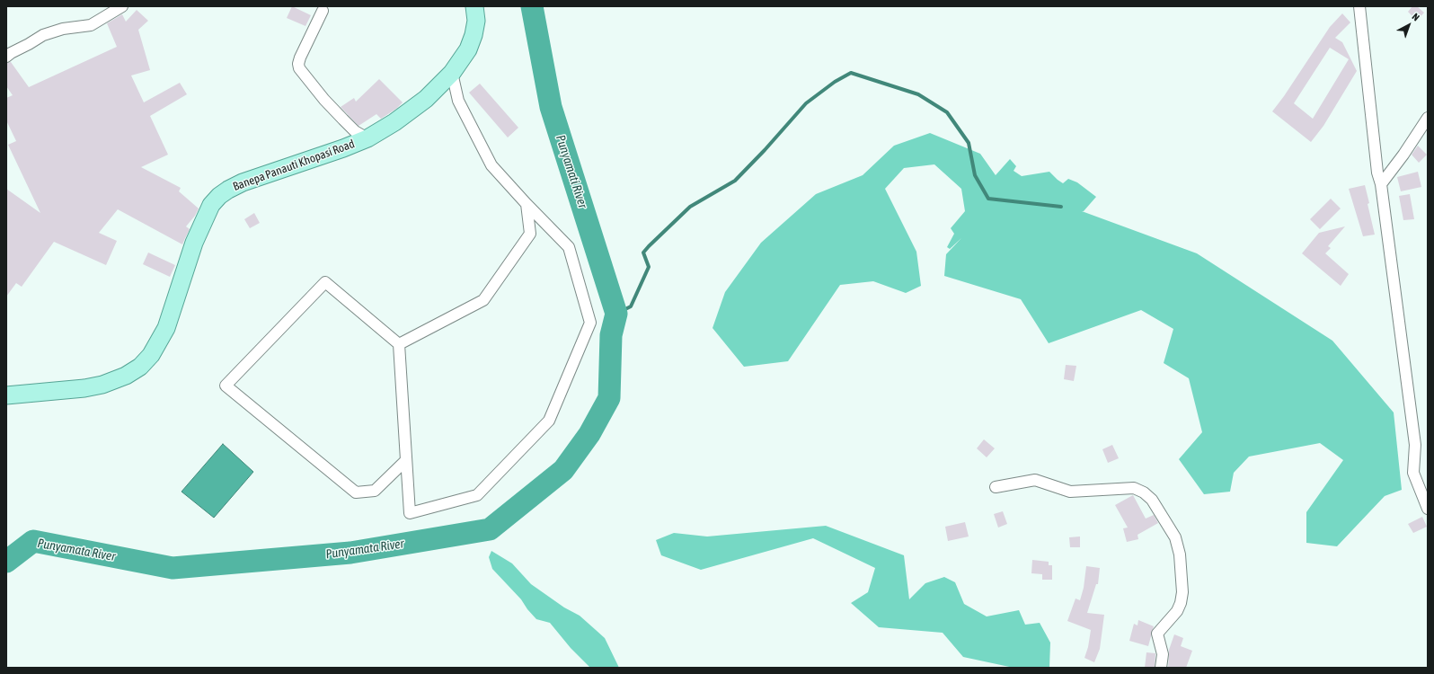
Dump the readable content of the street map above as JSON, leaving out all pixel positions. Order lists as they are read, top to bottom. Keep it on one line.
{"streets":{"main road":["Banepa Panauti Khopasi Road"]},"water":["Punyamati River","Punyamata River"],"north":"top right"}
